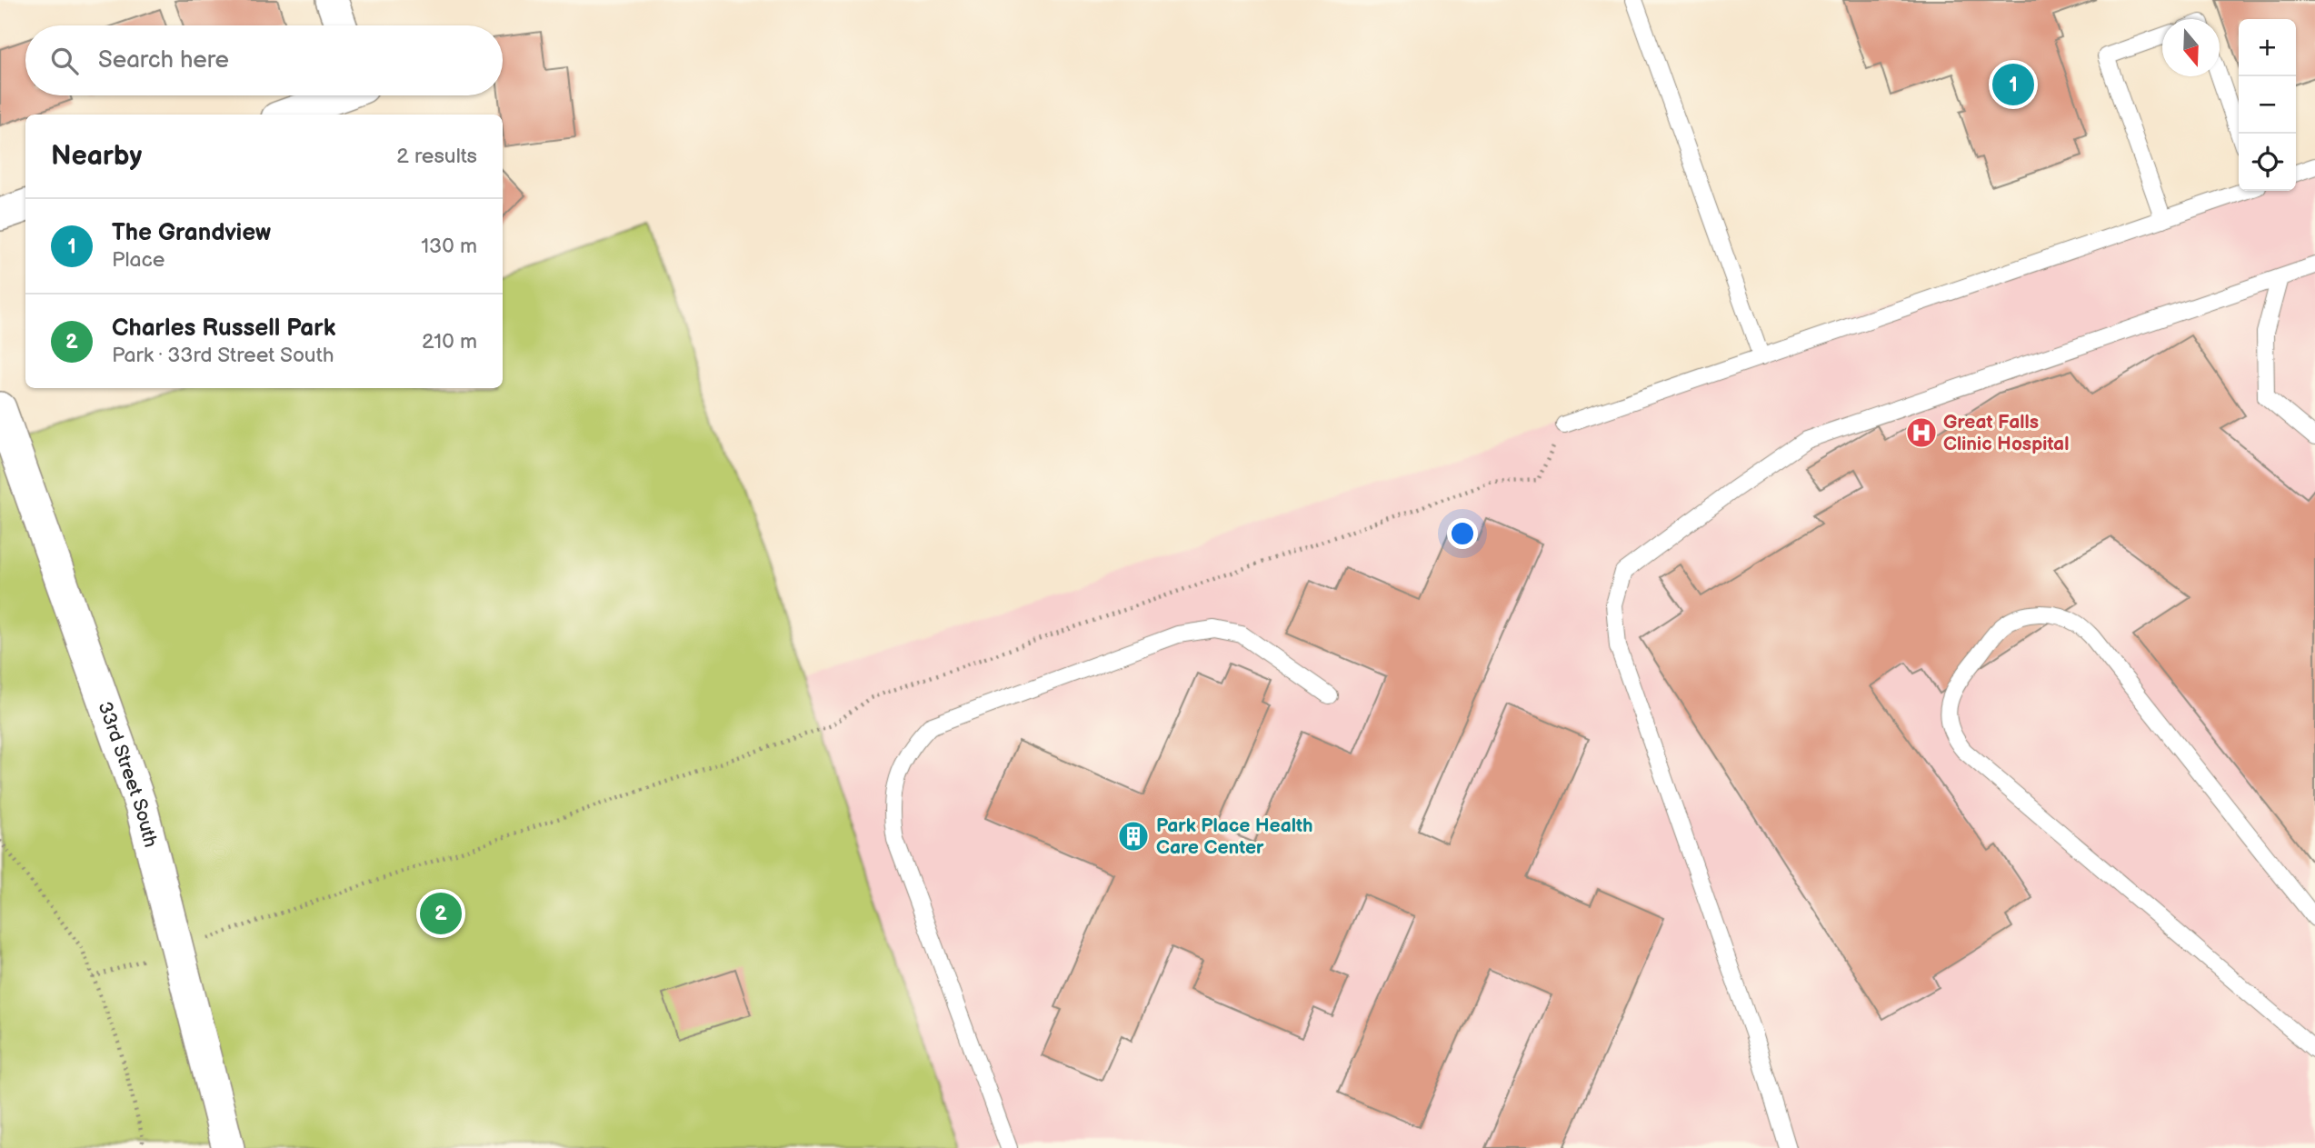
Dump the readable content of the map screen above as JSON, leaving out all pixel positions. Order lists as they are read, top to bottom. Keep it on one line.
{"streets":{"street":["33rd Street South"]},"places":{"hospital":["Great Falls Clinic Hospital"],"building":["Park Place Health Care Center"]},"north":"bottom","page":{"map_buttons":["+","−"],"search":"Search here","pins":["1","2"],"heading":["Nearby","2 results"],"list":[{"mark":"1","name":"The Grandview","note":"Place","value":"130 m"},{"mark":"2","name":"Charles Russell Park","note":"Park · 33rd Street South","value":"210 m"}]}}
